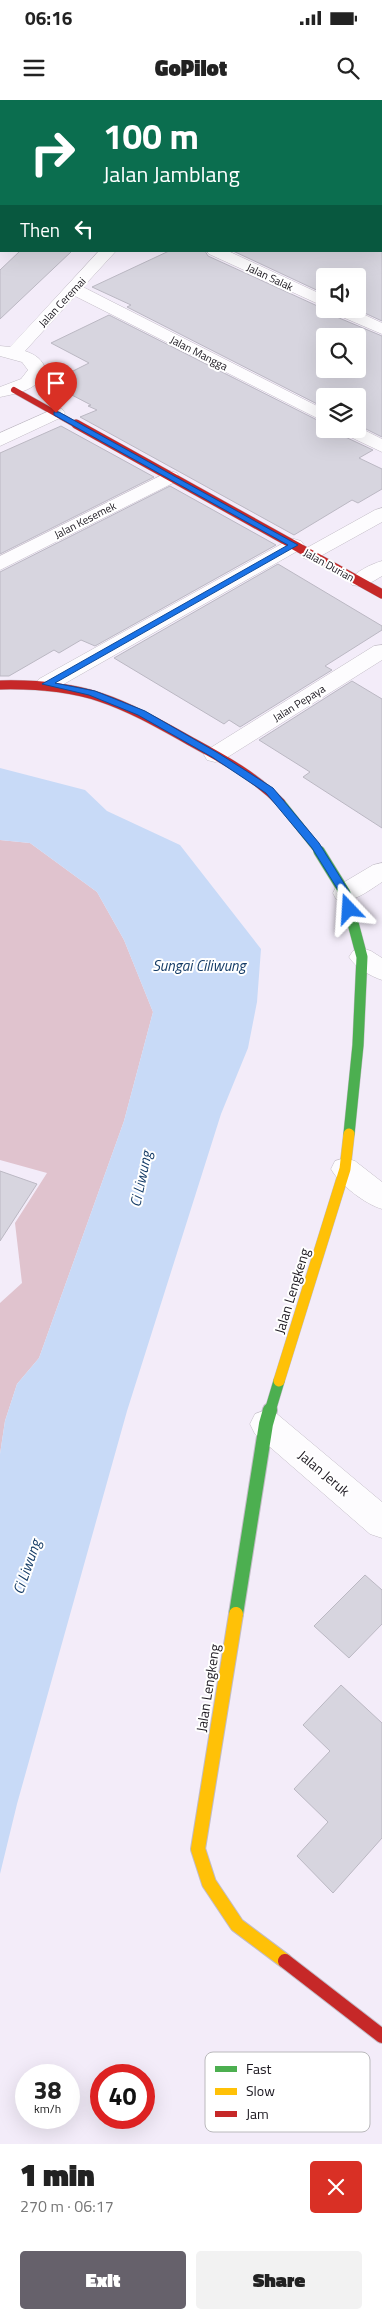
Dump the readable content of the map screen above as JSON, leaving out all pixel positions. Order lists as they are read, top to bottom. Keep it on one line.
{"streets":{"street":["Jalan Salak","Jalan Ceremai","Jalan Mangga","Jalan Kesemek","Jalan Durian","Jalan Pepaya","Jalan Lengkeng","Jalan Jeruk"]},"crossings":[["Jalan Ceremai","Jalan Mangga"],["Jalan Kesemek","Jalan Durian"],["Jalan Pepaya","Jalan Lengkeng"],["Jalan Lengkeng","Jalan Jeruk"]],"water":["Sungai Ciliwung","Ci Liwung"],"legend":["Fast","Slow","Jam"],"page":{"status":"06:16","header":"GoPilot","turn":["100 m","Jalan Jamblang"],"then":"Then","speed":"38 km/h","limit":"40","heading":["1 min","270 m · 06:17"],"buttons":["Exit","Share"]}}
